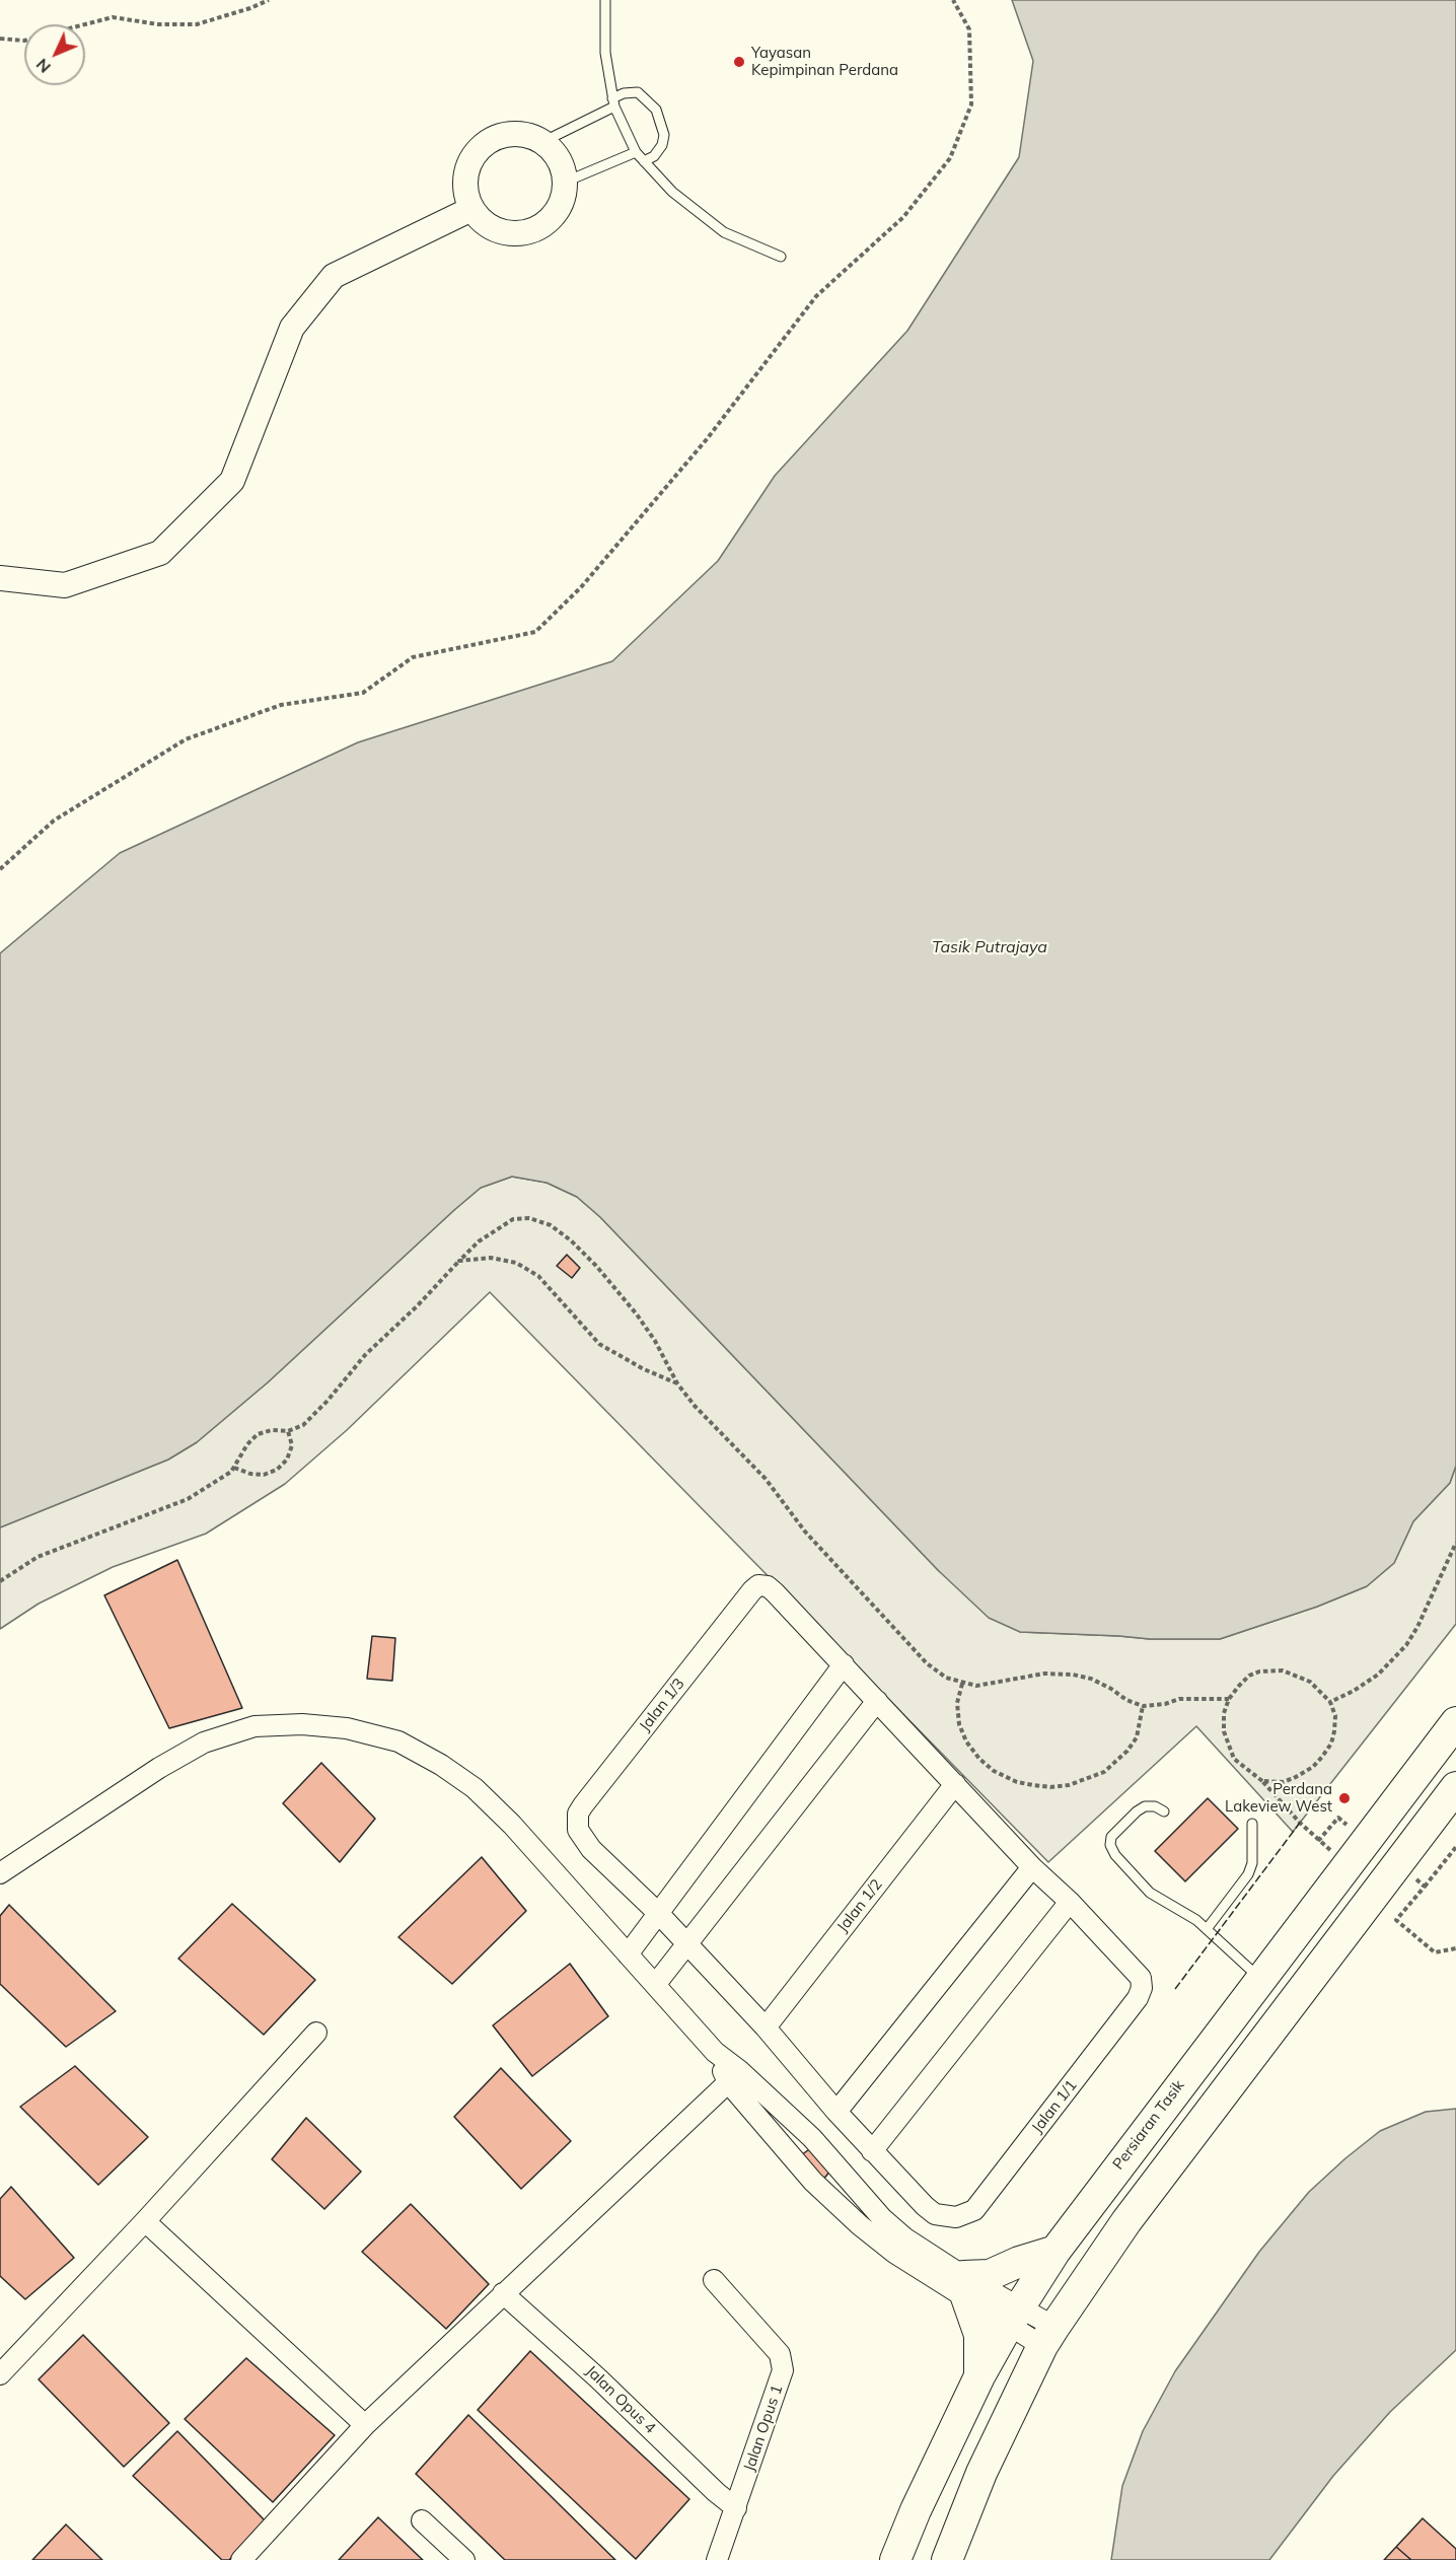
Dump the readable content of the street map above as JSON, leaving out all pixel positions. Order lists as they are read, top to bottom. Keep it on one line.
{"streets":{"main road":["Persiaran Tasik"],"street":["Jalan 1/3","Jalan 1/2","Jalan 1/1","Jalan Opus 4","Jalan Opus 1"]},"crossings":[["Jalan 1/3","Jalan 1/1"],["Jalan 1/2","Jalan 1/1"],["Jalan Opus 4","Jalan Opus 1"]],"water":["Tasik Putrajaya"],"places":["Yayasan Kepimpinan Perdana","Perdana Lakeview West"],"north":"bottom left"}
